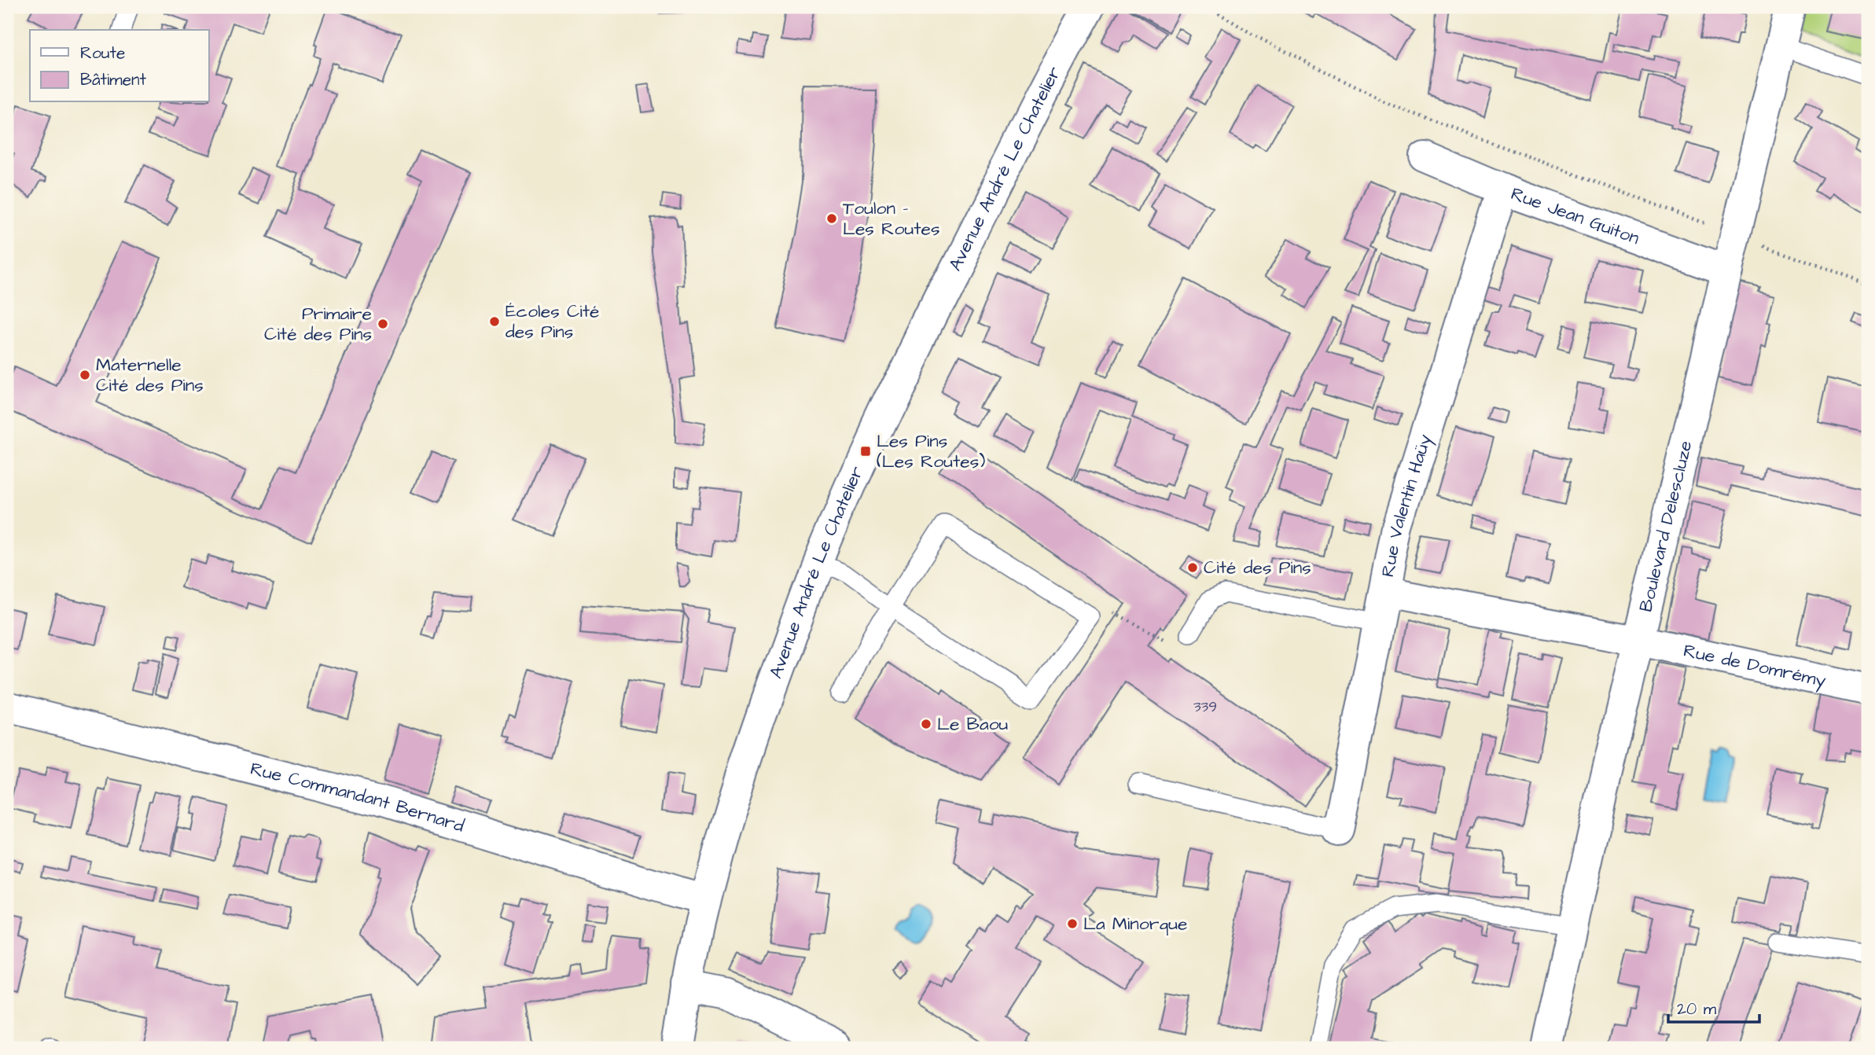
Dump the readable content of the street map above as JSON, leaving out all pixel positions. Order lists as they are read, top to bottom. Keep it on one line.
{"streets":{"street":["Avenue André Le Chatelier","Rue Jean Guiton","Rue Valentin Haüy","Boulevard Delescluze","Rue de Domrémy","Rue Commandant Bernard"]},"crossings":[["Avenue André Le Chatelier","Rue Commandant Bernard"],["Rue Jean Guiton","Rue Valentin Haüy"],["Rue Jean Guiton","Boulevard Delescluze"],["Rue Valentin Haüy","Rue de Domrémy"],["Boulevard Delescluze","Rue de Domrémy"]],"places":{"other":["Toulon - Les Routes","Écoles Cité des Pins","Primaire Cité des Pins","Maternelle Cité des Pins","Cité des Pins","Le Baou","La Minorque"],"transit":["Les Pins (Les Routes)"]},"house_numbers":["339"],"legend":["Route","Bâtiment"],"scale_bar":"20 m"}
